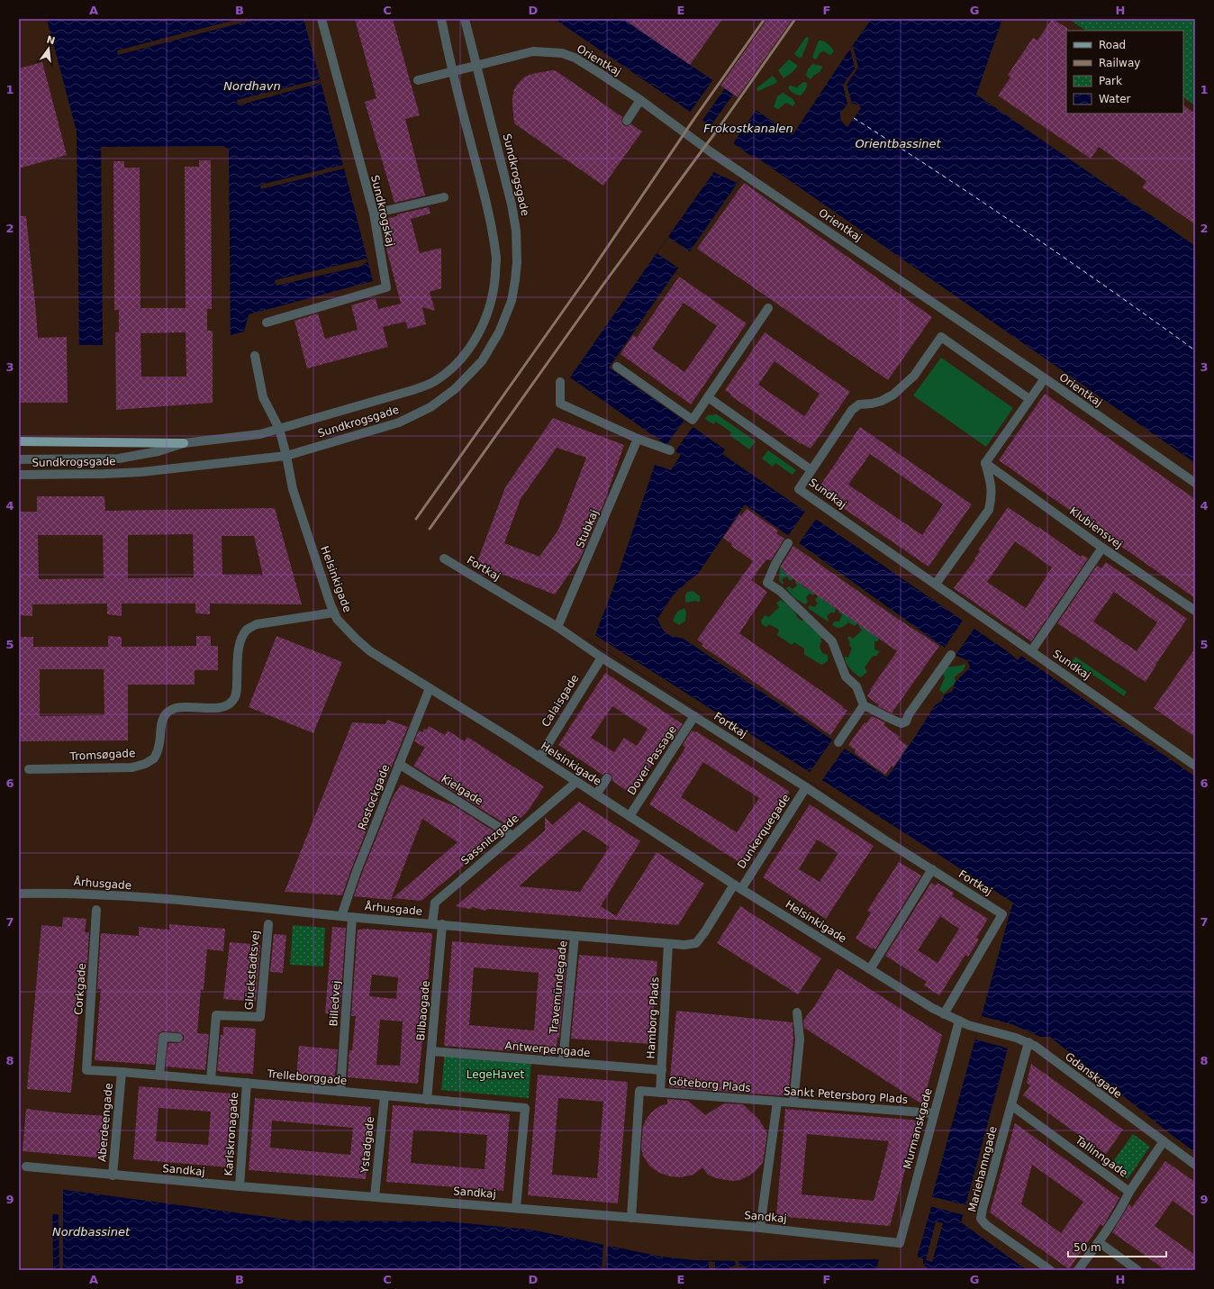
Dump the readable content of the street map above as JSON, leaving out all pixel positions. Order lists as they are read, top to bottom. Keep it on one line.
{"streets":{"street":["Orientkaj","Sundkrogsgade","Sundkrogskaj","Sundkaj","Klubiensvej","Stubkaj","Fortkaj","Helsinkigade","Calaisgade","Tromsøgade","Dover Passage","Kielgade","Rostockgade","Dunkerquegade","Sassnitzgade","Århusgade","Glückstadtsvej","Travemündegade","Corkgade","Billedvej","Bilbaogade","Hamborg Plads","Antwerpengade","Gdanskgade","Trelleborggade","Göteborg Plads","Sankt Petersborg Plads","Aberdeengade","Murmanskgade","Karlskronagade","Ystadgade","Tallinngade","Mariehamngade","Sandkaj"]},"crossings":[["Orientkaj","Sundkrogsgade"],["Sundkrogsgade","Helsinkigade"],["Stubkaj","Fortkaj"],["Fortkaj","Helsinkigade"],["Fortkaj","Calaisgade"],["Fortkaj","Dover Passage"],["Fortkaj","Dunkerquegade"],["Helsinkigade","Calaisgade"],["Helsinkigade","Tromsøgade"],["Helsinkigade","Dover Passage"],["Helsinkigade","Rostockgade"],["Helsinkigade","Dunkerquegade"],["Helsinkigade","Sassnitzgade"],["Helsinkigade","Århusgade"],["Helsinkigade","Gdanskgade"],["Helsinkigade","Murmanskgade"],["Kielgade","Rostockgade"],["Kielgade","Sassnitzgade"],["Rostockgade","Århusgade"],["Dunkerquegade","Århusgade"],["Sassnitzgade","Århusgade"],["Århusgade","Travemündegade"],["Århusgade","Billedvej"],["Århusgade","Bilbaogade"],["Århusgade","Hamborg Plads"],["Glückstadtsvej","Trelleborggade"],["Travemündegade","Antwerpengade"],["Corkgade","Trelleborggade"],["Billedvej","Trelleborggade"],["Bilbaogade","Antwerpengade"],["Bilbaogade","Trelleborggade"],["Hamborg Plads","Antwerpengade"],["Hamborg Plads","Göteborg Plads"],["Gdanskgade","Tallinngade"],["Gdanskgade","Mariehamngade"],["Trelleborggade","Aberdeengade"],["Trelleborggade","Karlskronagade"],["Trelleborggade","Ystadgade"],["Trelleborggade","Sandkaj"],["Göteborg Plads","Sankt Petersborg Plads"],["Göteborg Plads","Sandkaj"],["Sankt Petersborg Plads","Murmanskgade"],["Aberdeengade","Sandkaj"],["Murmanskgade","Sandkaj"],["Karlskronagade","Sandkaj"],["Ystadgade","Sandkaj"],["Tallinngade","Mariehamngade"]],"water":["Nordhavn","Frokostkanalen","Orientbassinet","Nordbassinet"],"parks":["LegeHavet"],"legend":["Road","Railway","Park","Water"],"scale_bar":"50 m","north":"top","grid":{"columns":["A","B","C","D","E","F","G","H"],"rows":["1","2","3","4","5","6","7","8","9"]}}
